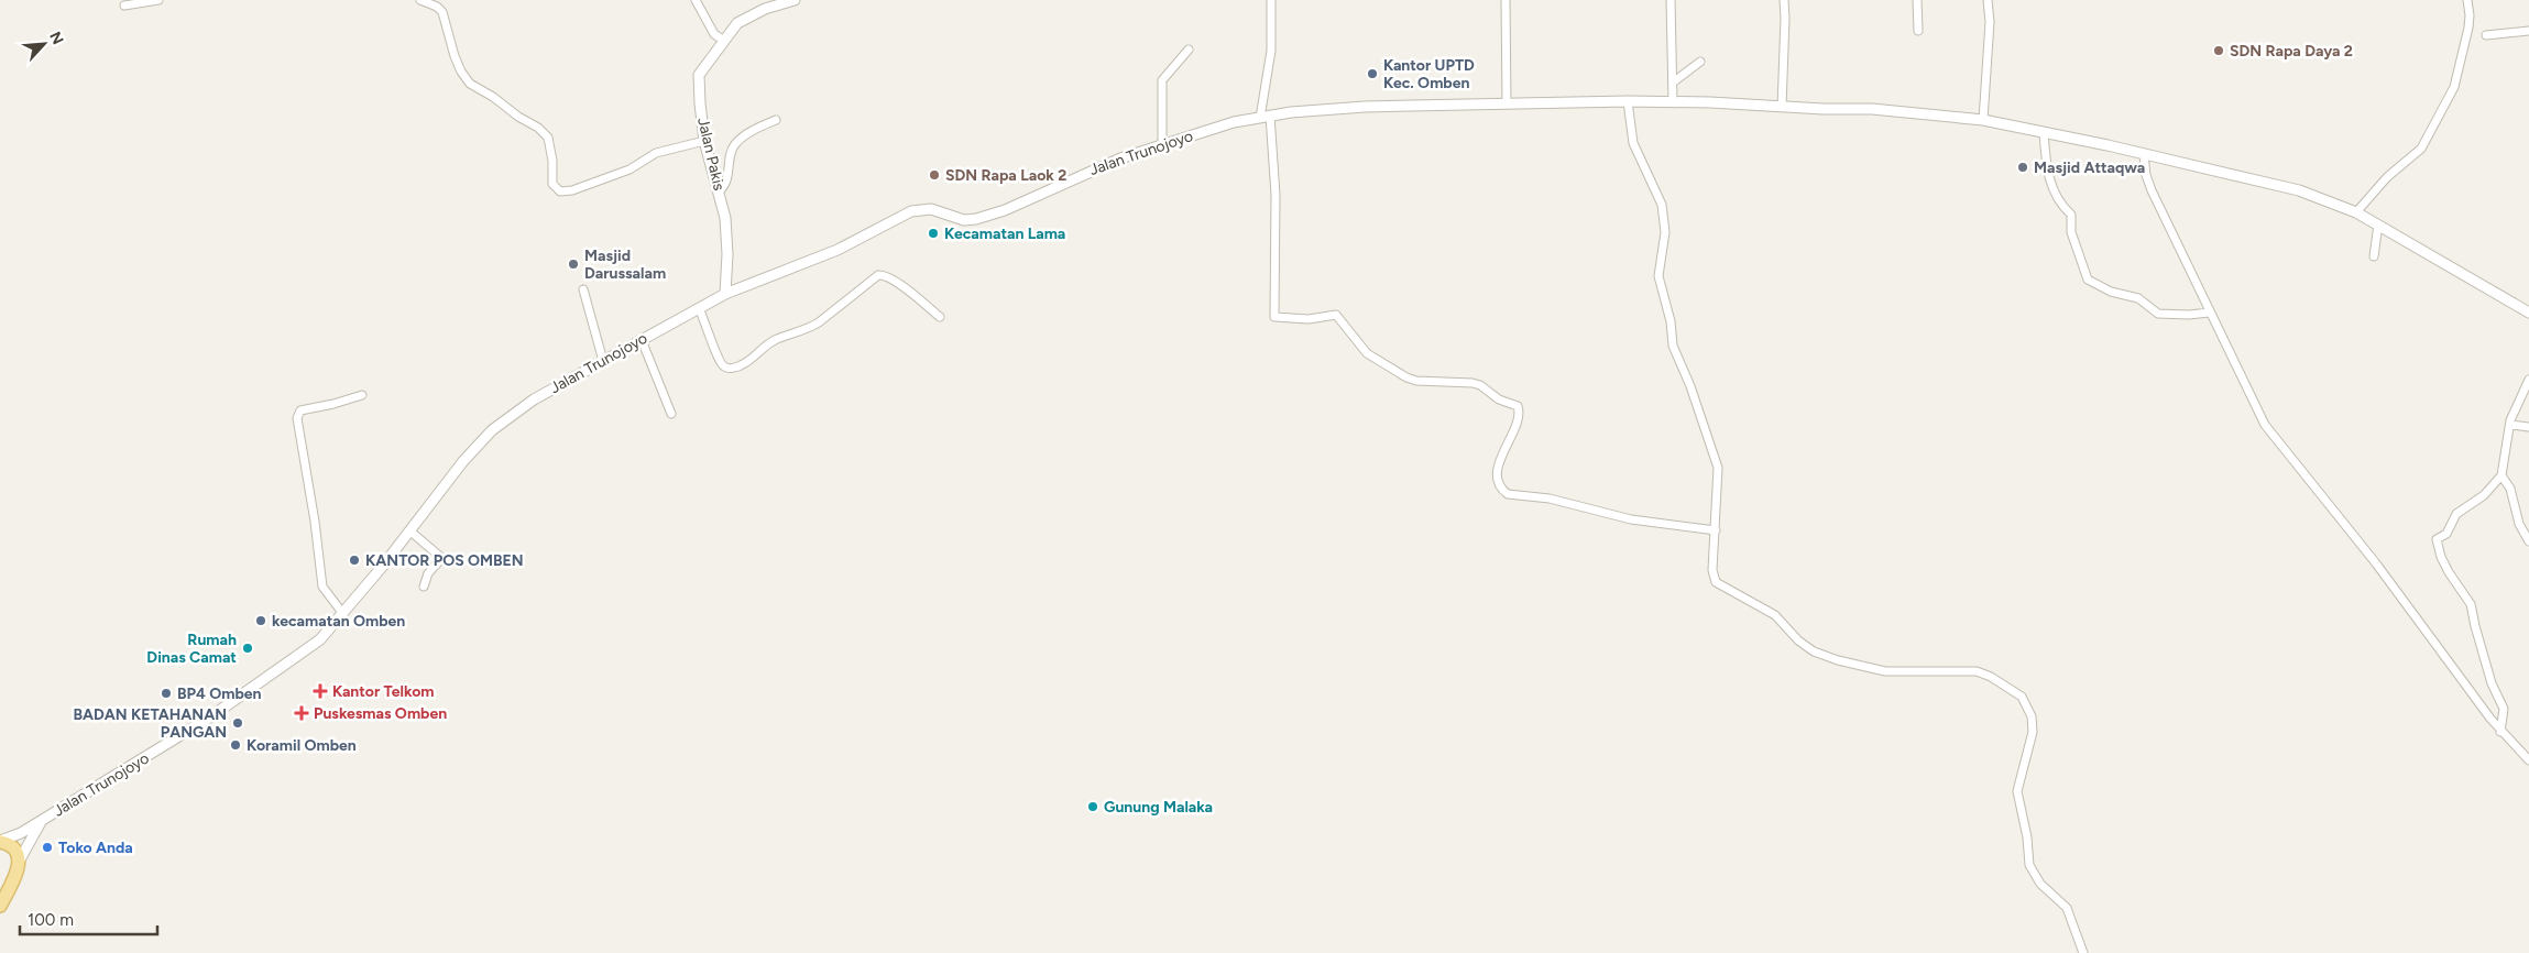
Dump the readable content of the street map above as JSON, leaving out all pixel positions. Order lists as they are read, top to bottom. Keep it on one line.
{"streets":{"street":["Jalan Trunojoyo","Jalan Pakis"]},"crossings":[["Jalan Trunojoyo","Jalan Pakis"]],"places":{"other":["SDN Rapa Daya 2","Kantor UPTD Kec. Omben","Masjid Attaqwa","SDN Rapa Laok 2","Kecamatan Lama","Masjid Darussalam","KANTOR POS OMBEN","kecamatan Omben","Rumah Dinas Camat","BP4 Omben","BADAN KETAHANAN PANGAN","Koramil Omben","Gunung Malaka","Toko Anda"],"health":["Kantor Telkom","Puskesmas Omben"]},"scale_bar":"100 m","north":"top right"}
